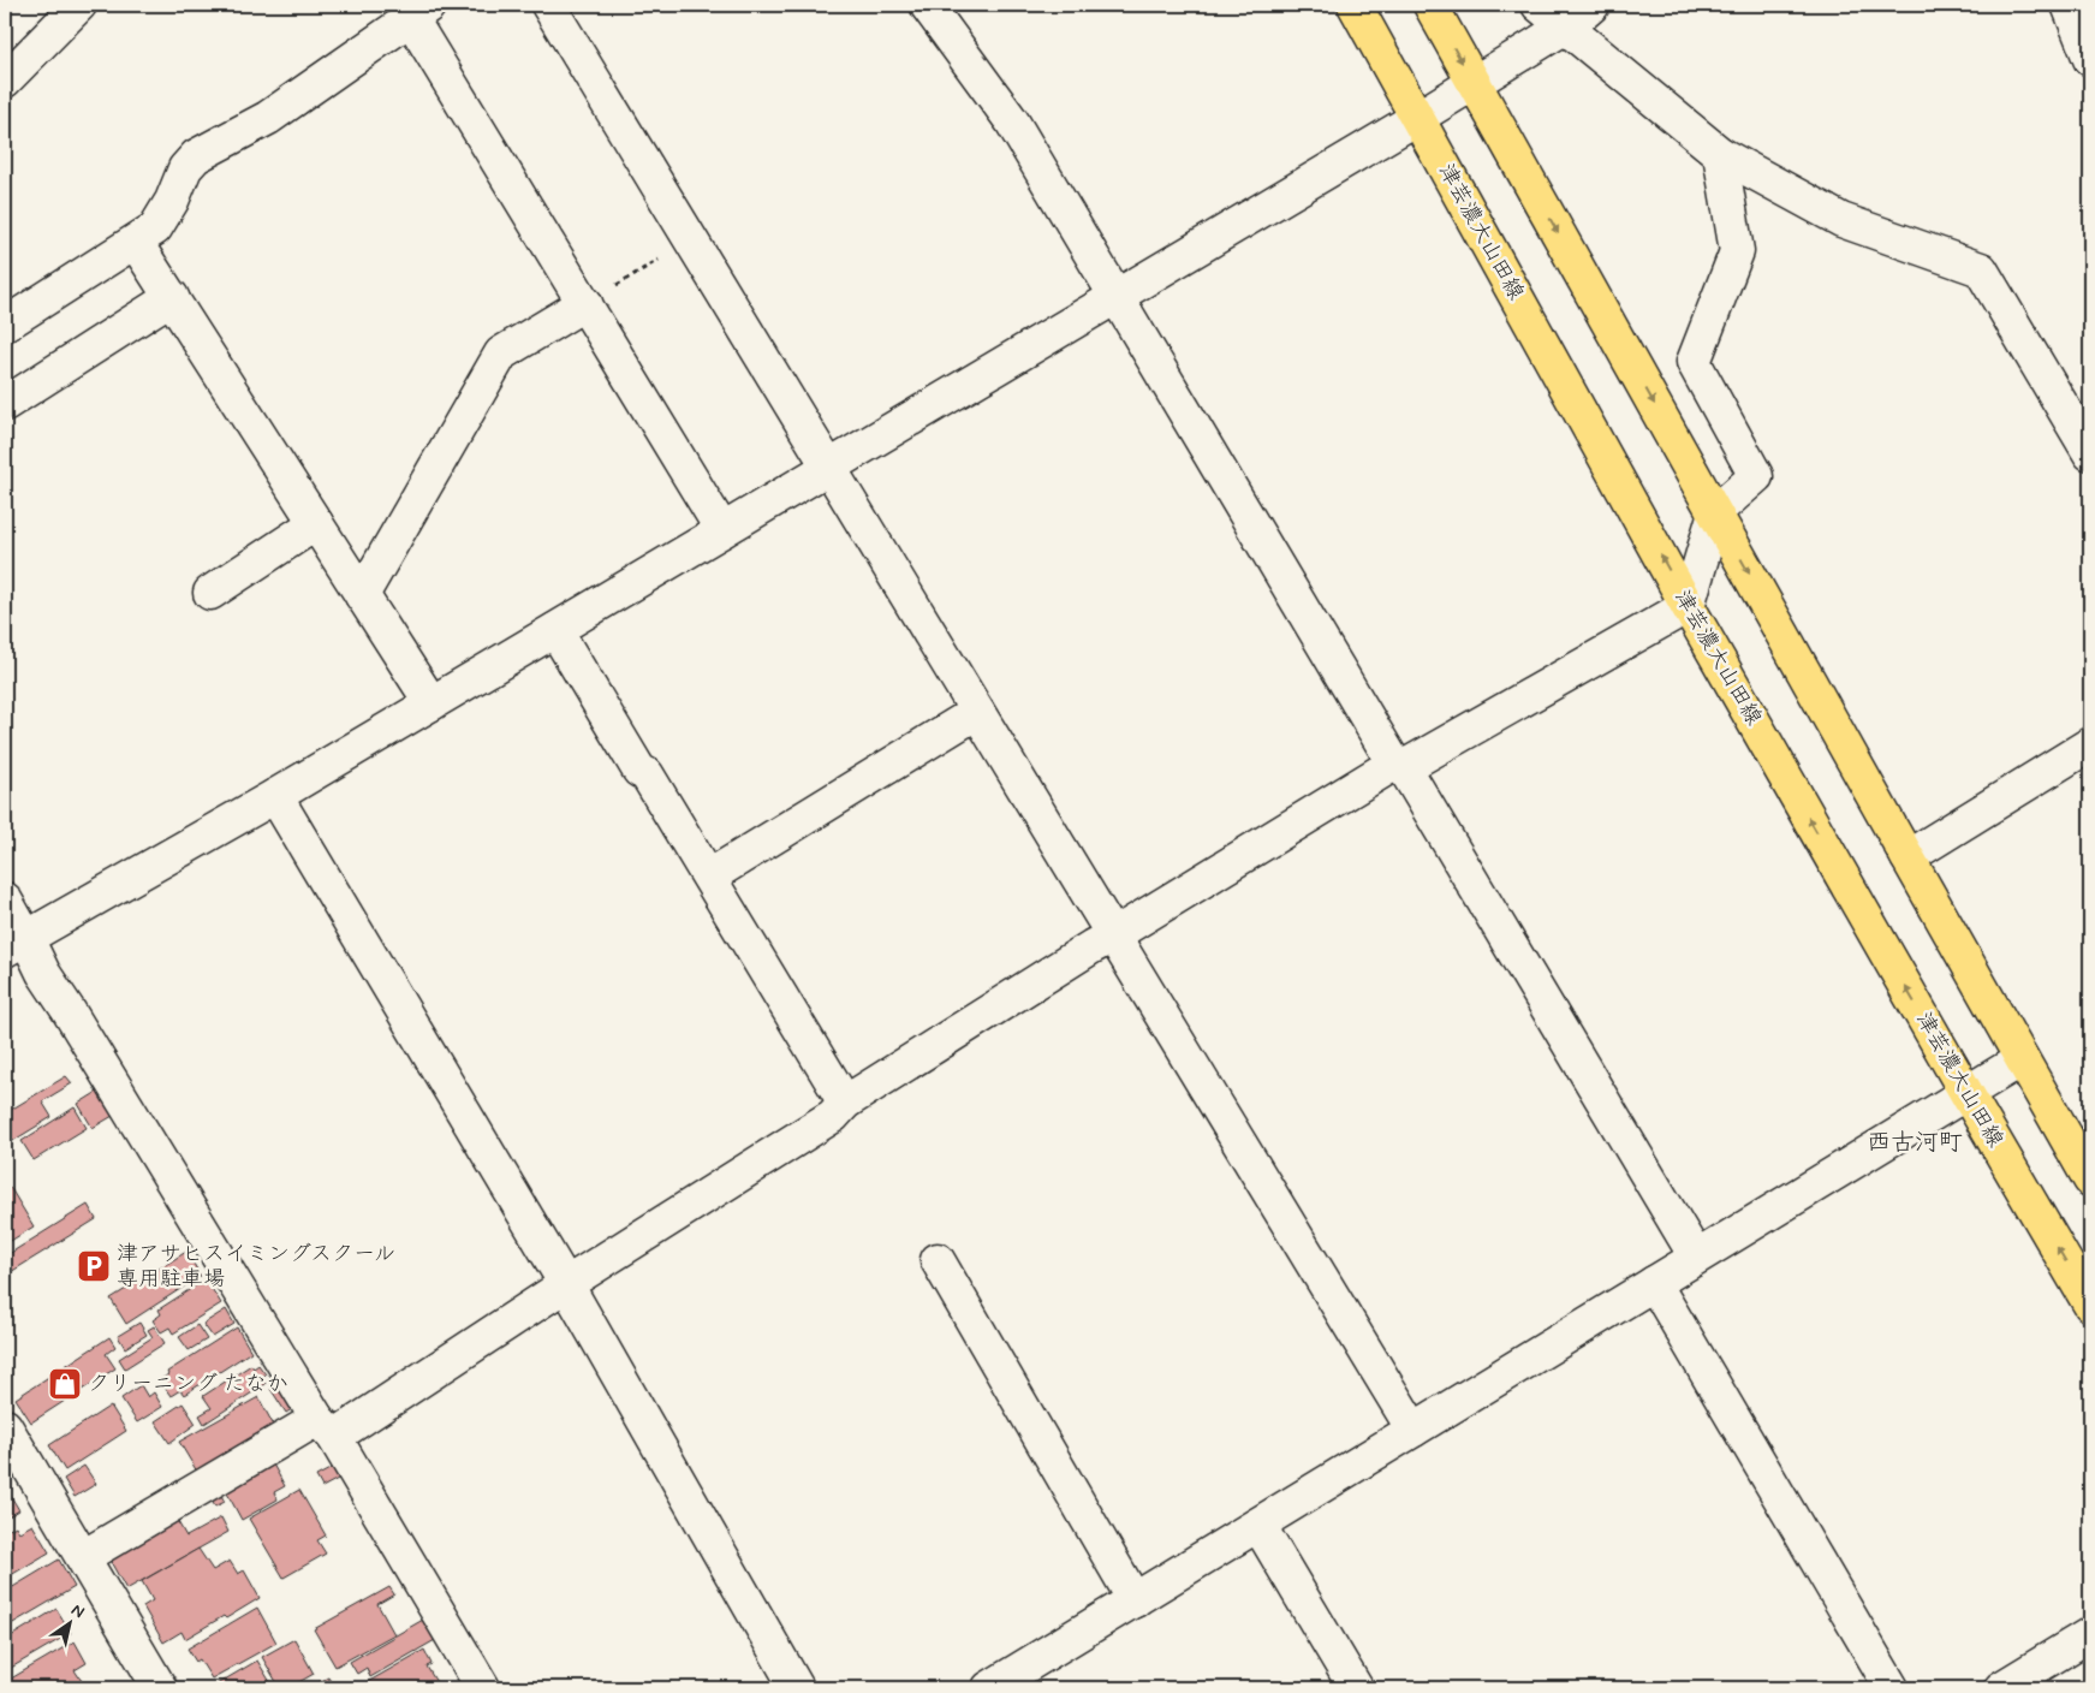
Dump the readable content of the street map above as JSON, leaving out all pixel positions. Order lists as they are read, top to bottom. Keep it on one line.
{"streets":{"main road":["津芸濃大山田線"]},"districts":["西古河町"],"places":{"parking":["津アサヒスイミングスクール 専用駐車場"],"shop":["クリーニング たなか"]},"north":"top right"}
